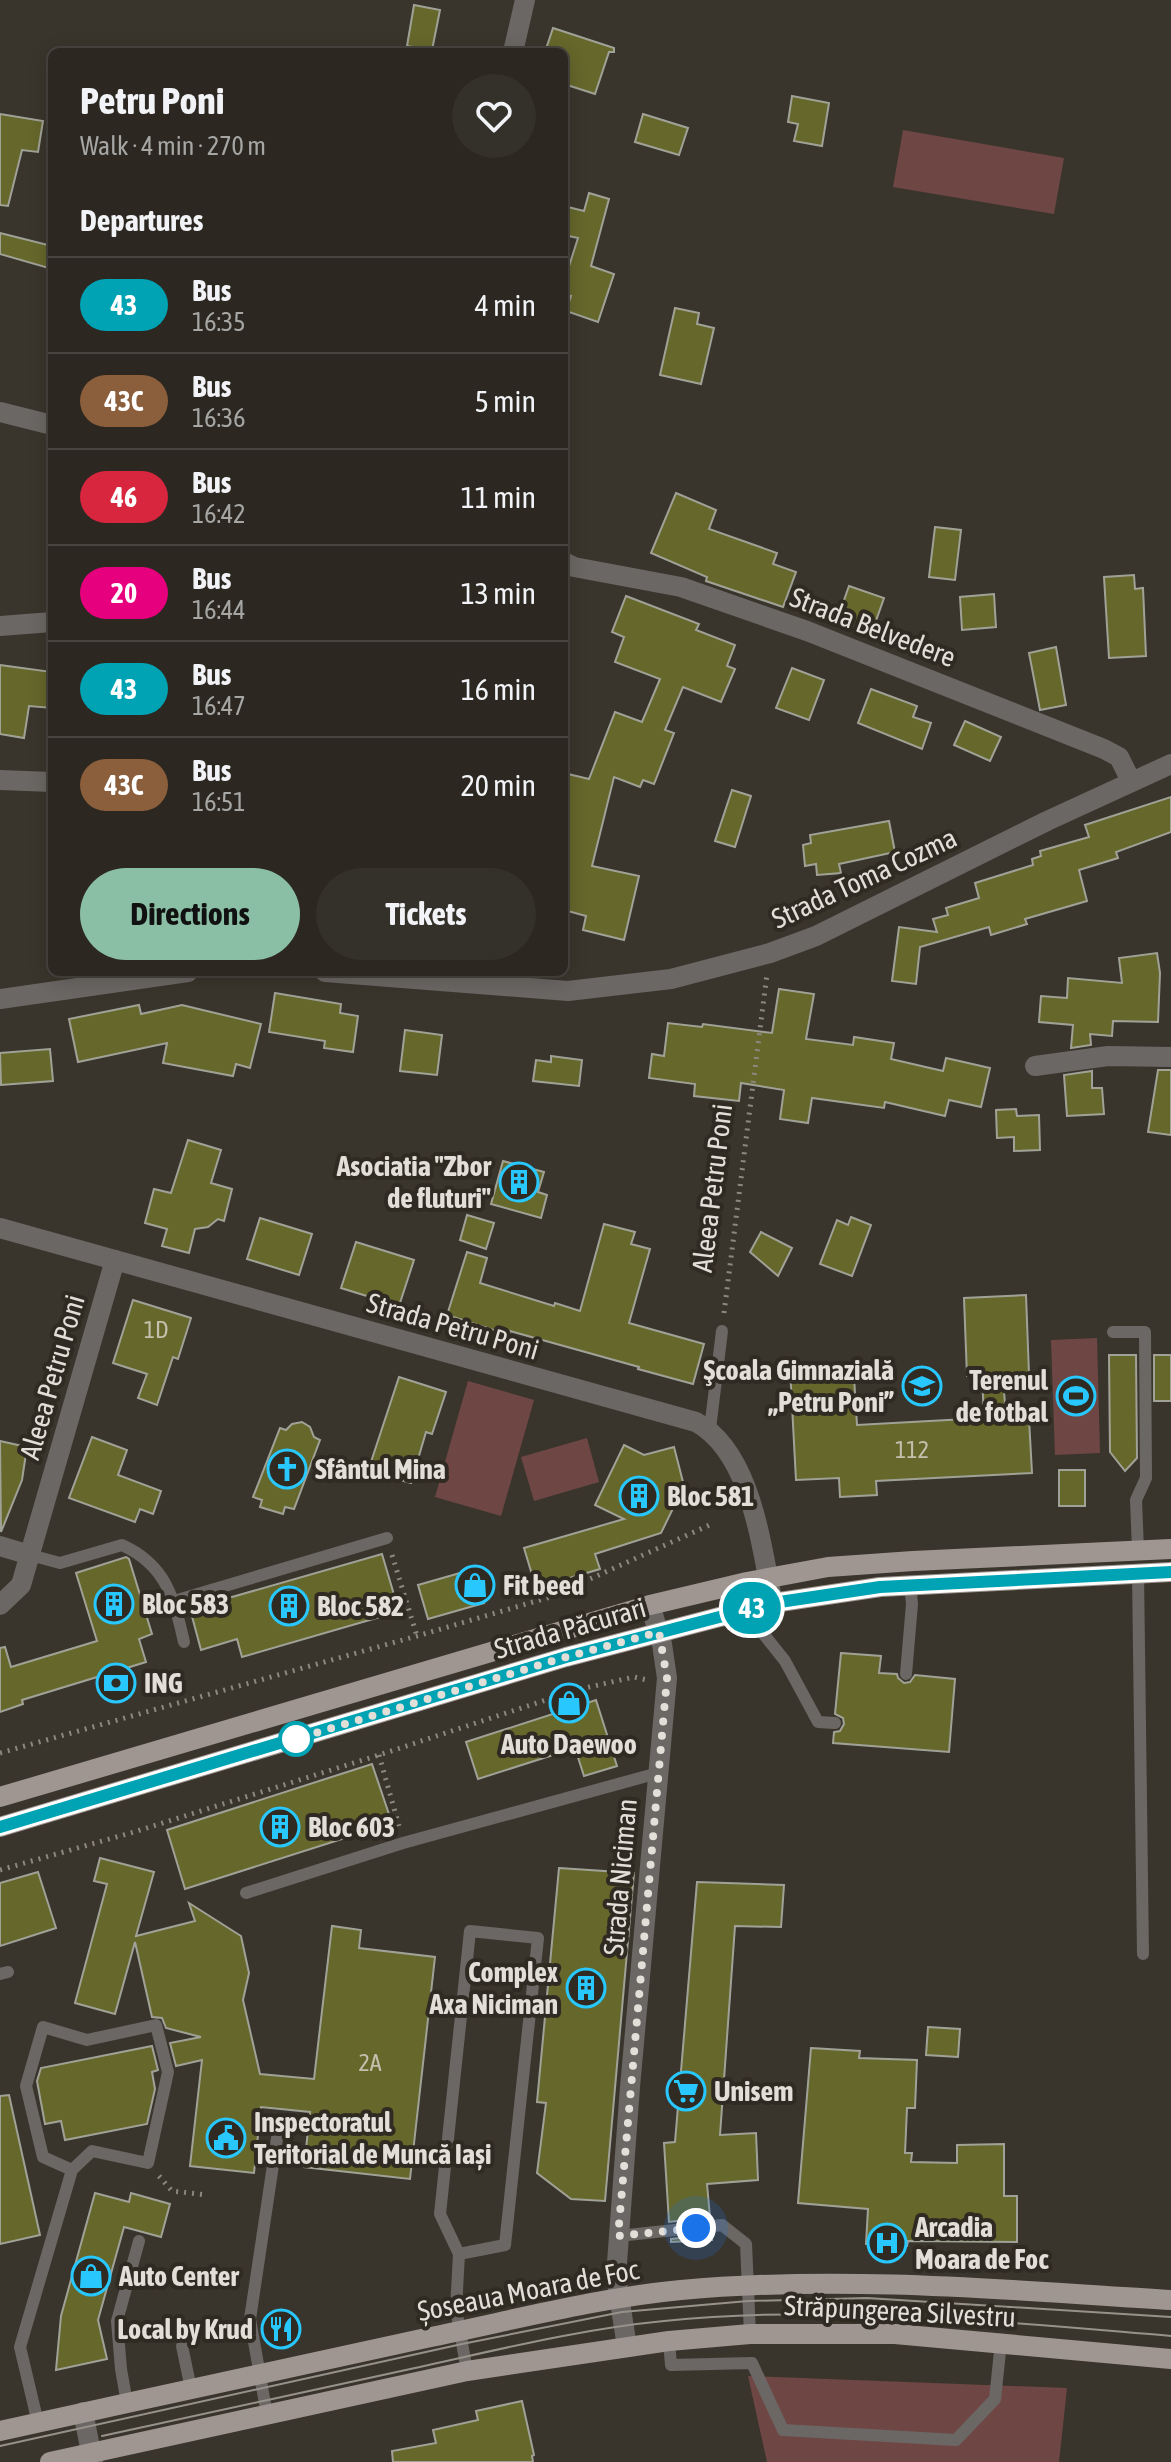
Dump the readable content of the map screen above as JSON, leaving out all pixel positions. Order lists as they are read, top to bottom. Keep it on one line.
{"streets":{"main road":["Strada Păcurari","Șoseaua Moara de Foc","Străpungerea Silvestru"],"street":["Strada Belvedere","Strada Toma Cozma","Aleea Petru Poni","Strada Petru Poni","Strada Niciman"]},"crossings":[["Strada Belvedere","Strada Toma Cozma"],["Strada Toma Cozma","Aleea Petru Poni"],["Aleea Petru Poni","Strada Petru Poni"],["Strada Păcurari","Strada Niciman"],["Strada Niciman","Șoseaua Moara de Foc"],["Strada Niciman","Străpungerea Silvestru"]],"places":{"building":["Asociatia \"Zbor de fluturi\"","Bloc 581","Bloc 583","Bloc 582","Bloc 603","Complex Axa Niciman"],"school or university":["Şcoala Gimnazială „Petru Poni”"],"sports":["Terenul de fotbal"],"church":["Sfântul Mina"],"shop":["Fit beed","Auto Daewoo","Auto Center"],"bank":["ING"],"supermarket":["Unisem"],"public building":["Inspectoratul Teritorial de Muncă Iași"],"hospital":["Arcadia Moara de Foc"],"restaurant":["Local by Krud"]},"lines":["bus line 43"],"house_numbers":["1D","112","2A"],"page":{"on_map":"43","heading":[["Petru Poni","Walk · 4 min · 270 m"],"Departures"],"list":[{"mark":"43","name":"Bus","note":"16:35","value":"4 min"},{"mark":"43C","name":"Bus","note":"16:36","value":"5 min"},{"mark":"46","name":"Bus","note":"16:42","value":"11 min"},{"mark":"20","name":"Bus","note":"16:44","value":"13 min"},{"mark":"43","name":"Bus","note":"16:47","value":"16 min"},{"mark":"43C","name":"Bus","note":"16:51","value":"20 min"}],"buttons":["Directions","Tickets"]}}
